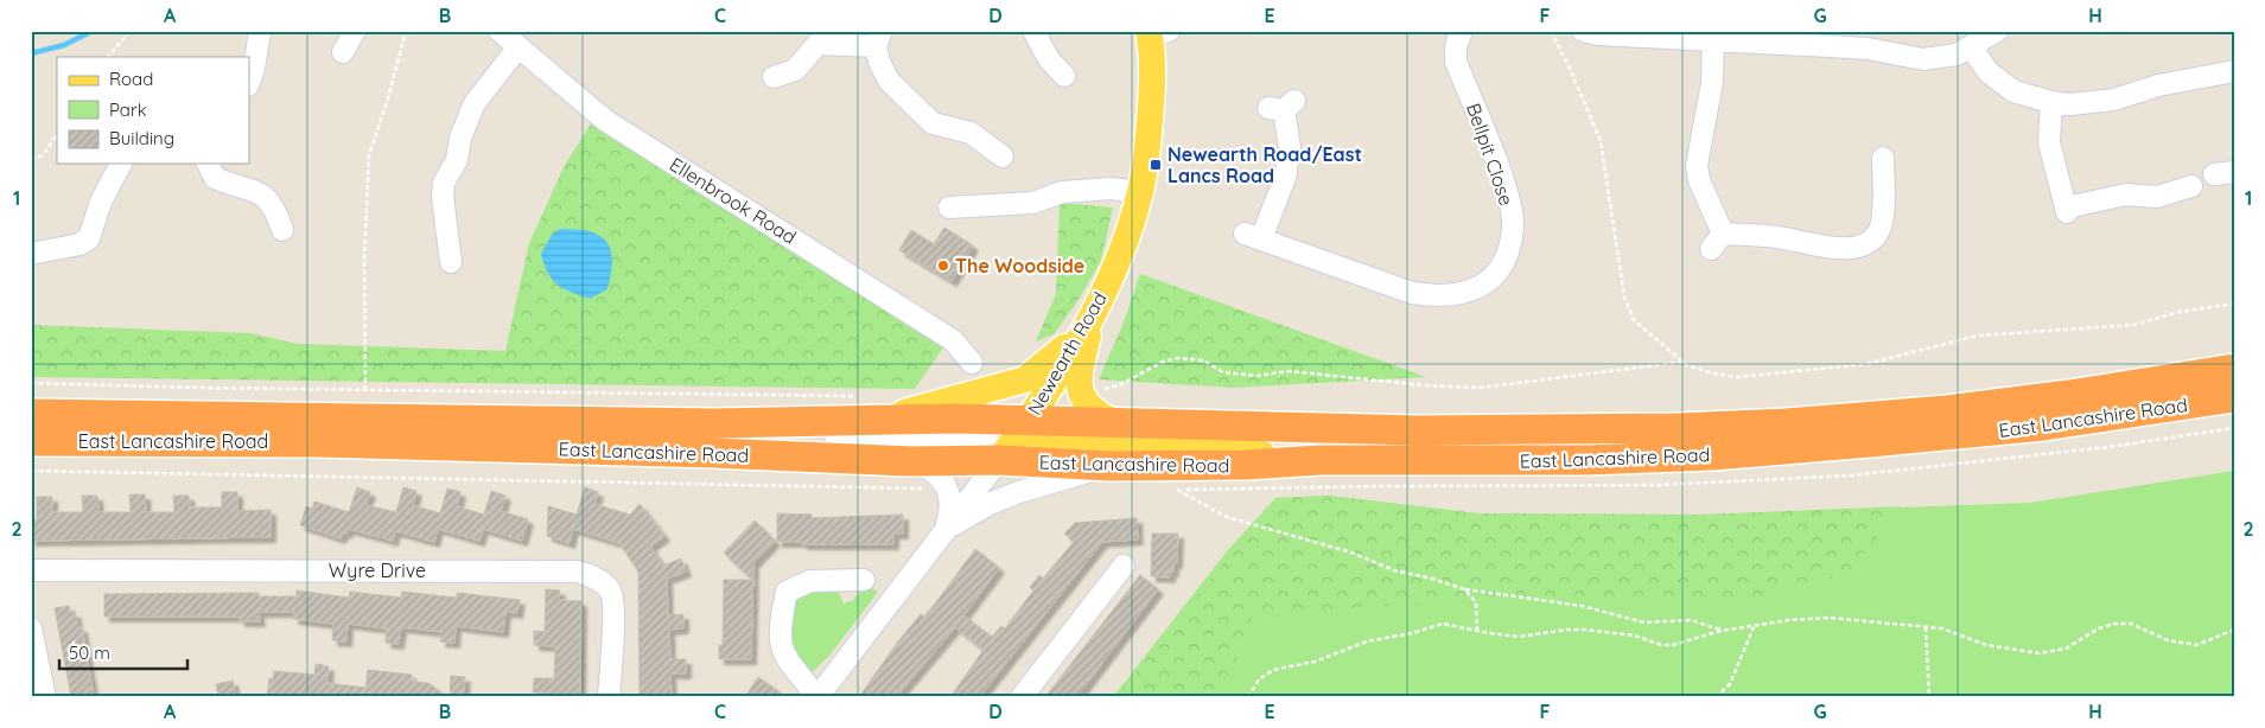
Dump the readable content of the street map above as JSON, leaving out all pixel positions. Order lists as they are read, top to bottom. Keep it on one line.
{"streets":{"highway":["East Lancashire Road"],"main road":["Newearth Road"],"street":["Bellpit Close","Ellenbrook Road","Wyre Drive"]},"crossings":[["Newearth Road","East Lancashire Road"]],"places":{"transit":["Newearth Road/East Lancs Road"],"other":["The Woodside"]},"legend":["Road","Park","Building"],"scale_bar":"50 m","grid":{"columns":["A","B","C","D","E","F","G","H"],"rows":["1","2"]}}
